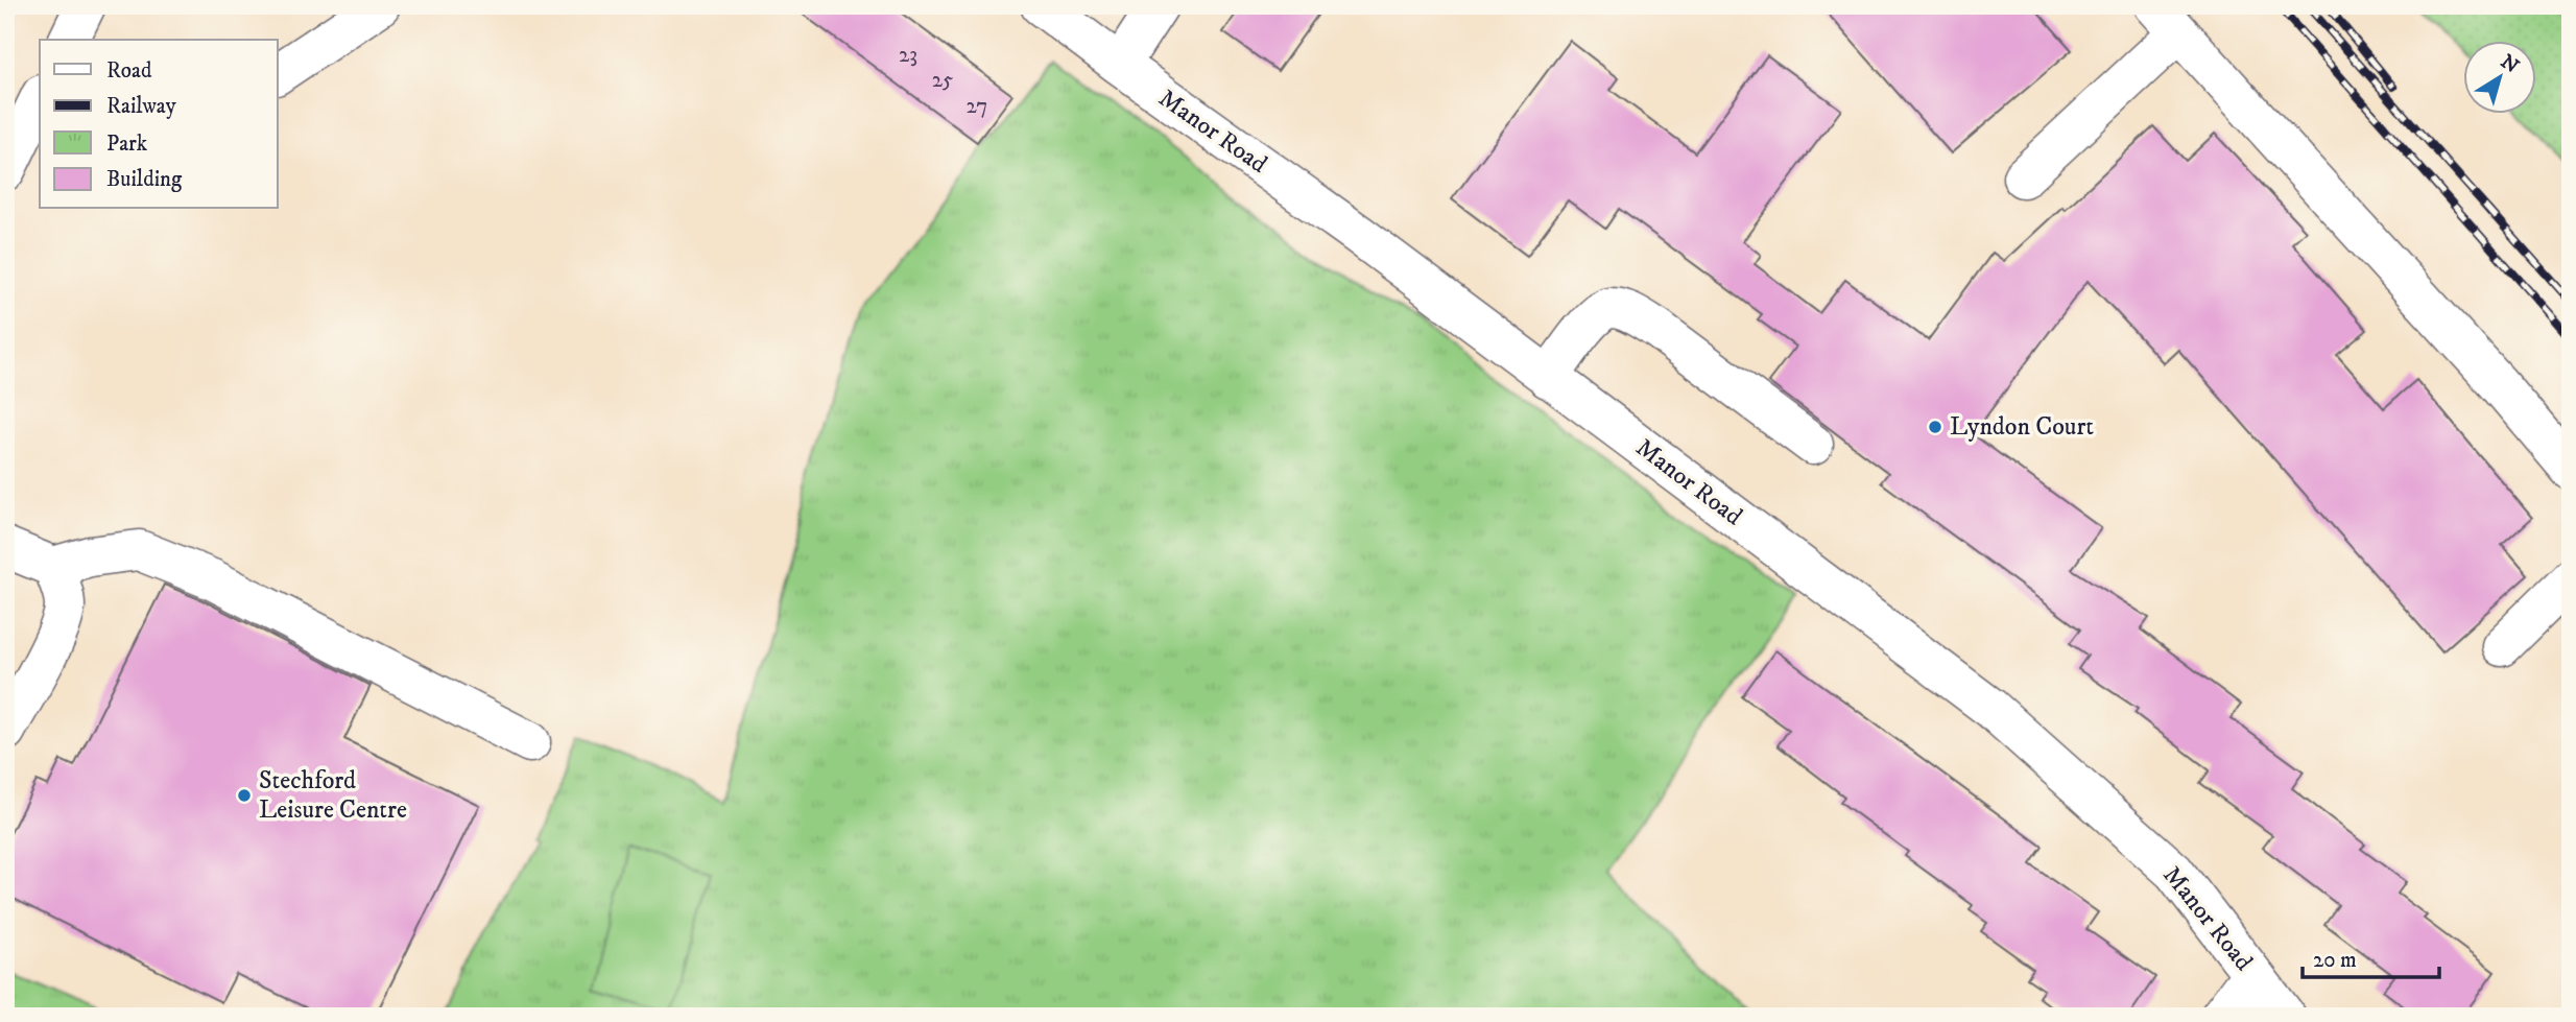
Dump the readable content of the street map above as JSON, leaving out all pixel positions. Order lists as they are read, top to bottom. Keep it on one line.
{"streets":{"street":["Manor Road"]},"places":["Lyndon Court","Stechford Leisure Centre"],"house_numbers":["23","25","27"],"legend":["Road","Railway","Park","Building"],"scale_bar":"20 m","north":"top right"}
